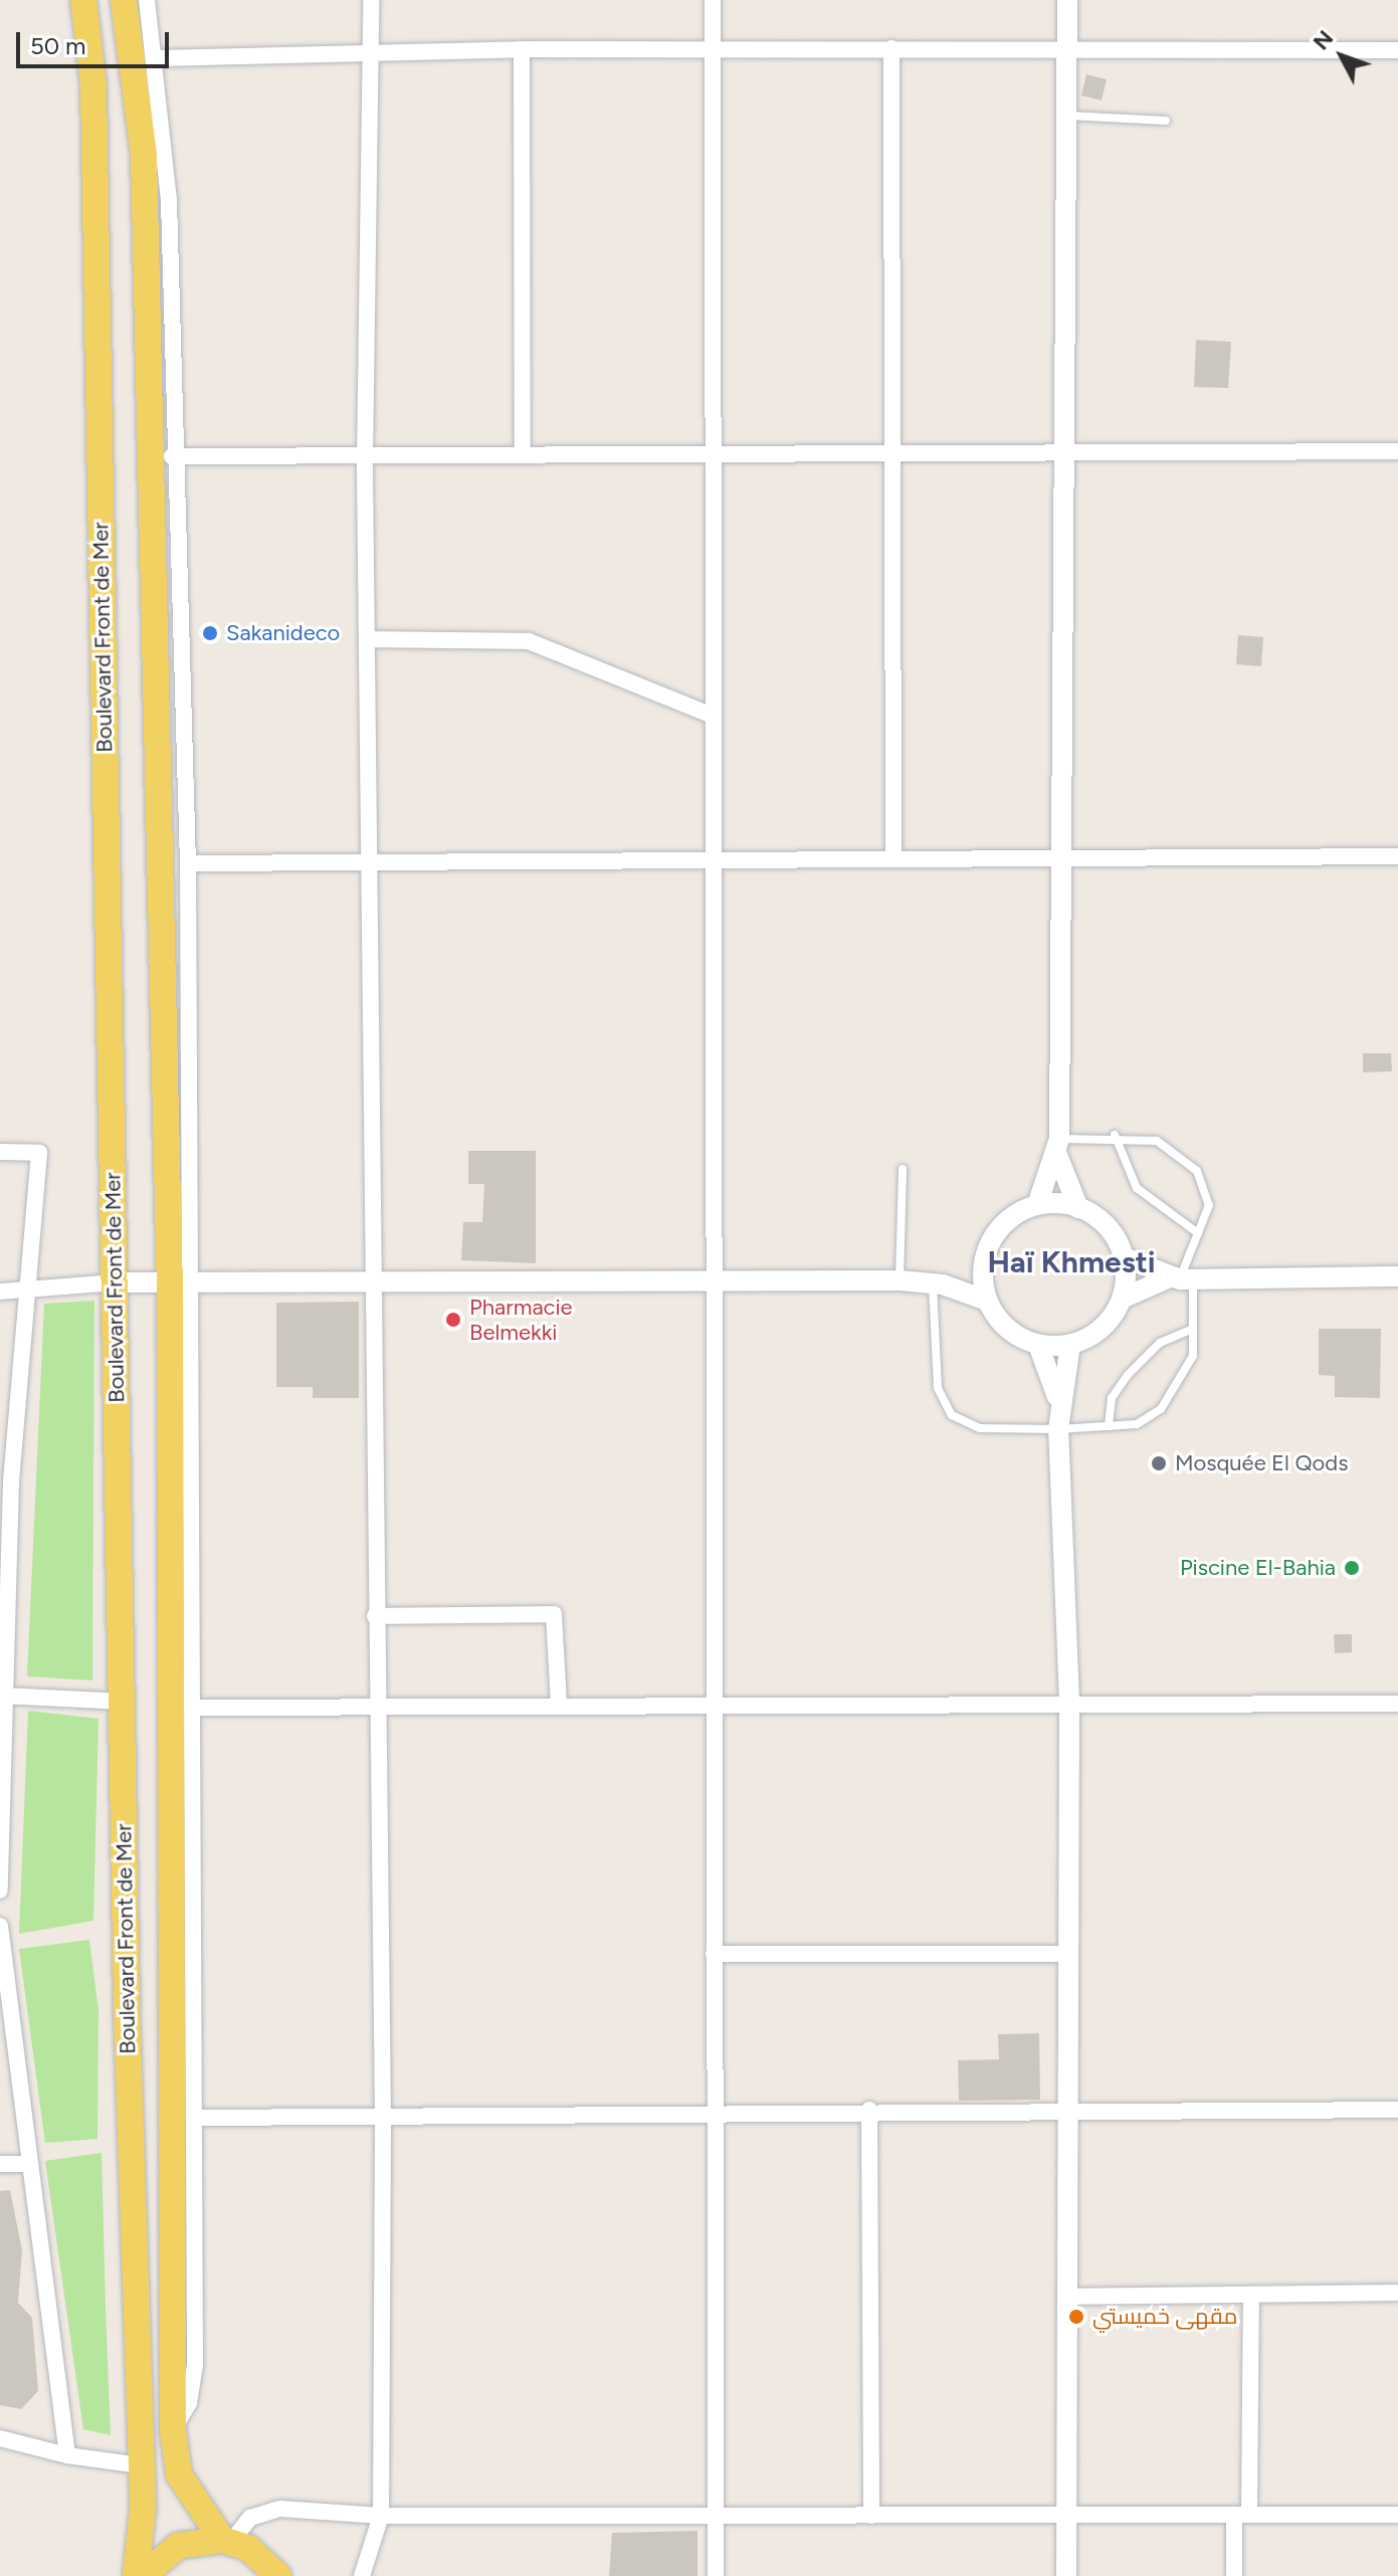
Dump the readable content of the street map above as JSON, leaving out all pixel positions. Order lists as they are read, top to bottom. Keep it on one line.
{"streets":{"main road":["Boulevard Front de Mer"]},"districts":["Haï Khmesti"],"places":["Sakanideco","Pharmacie Belmekki","Mosquée El Qods","Piscine El-Bahia","مقهى خميستي"],"scale_bar":"50 m","north":"top left"}
